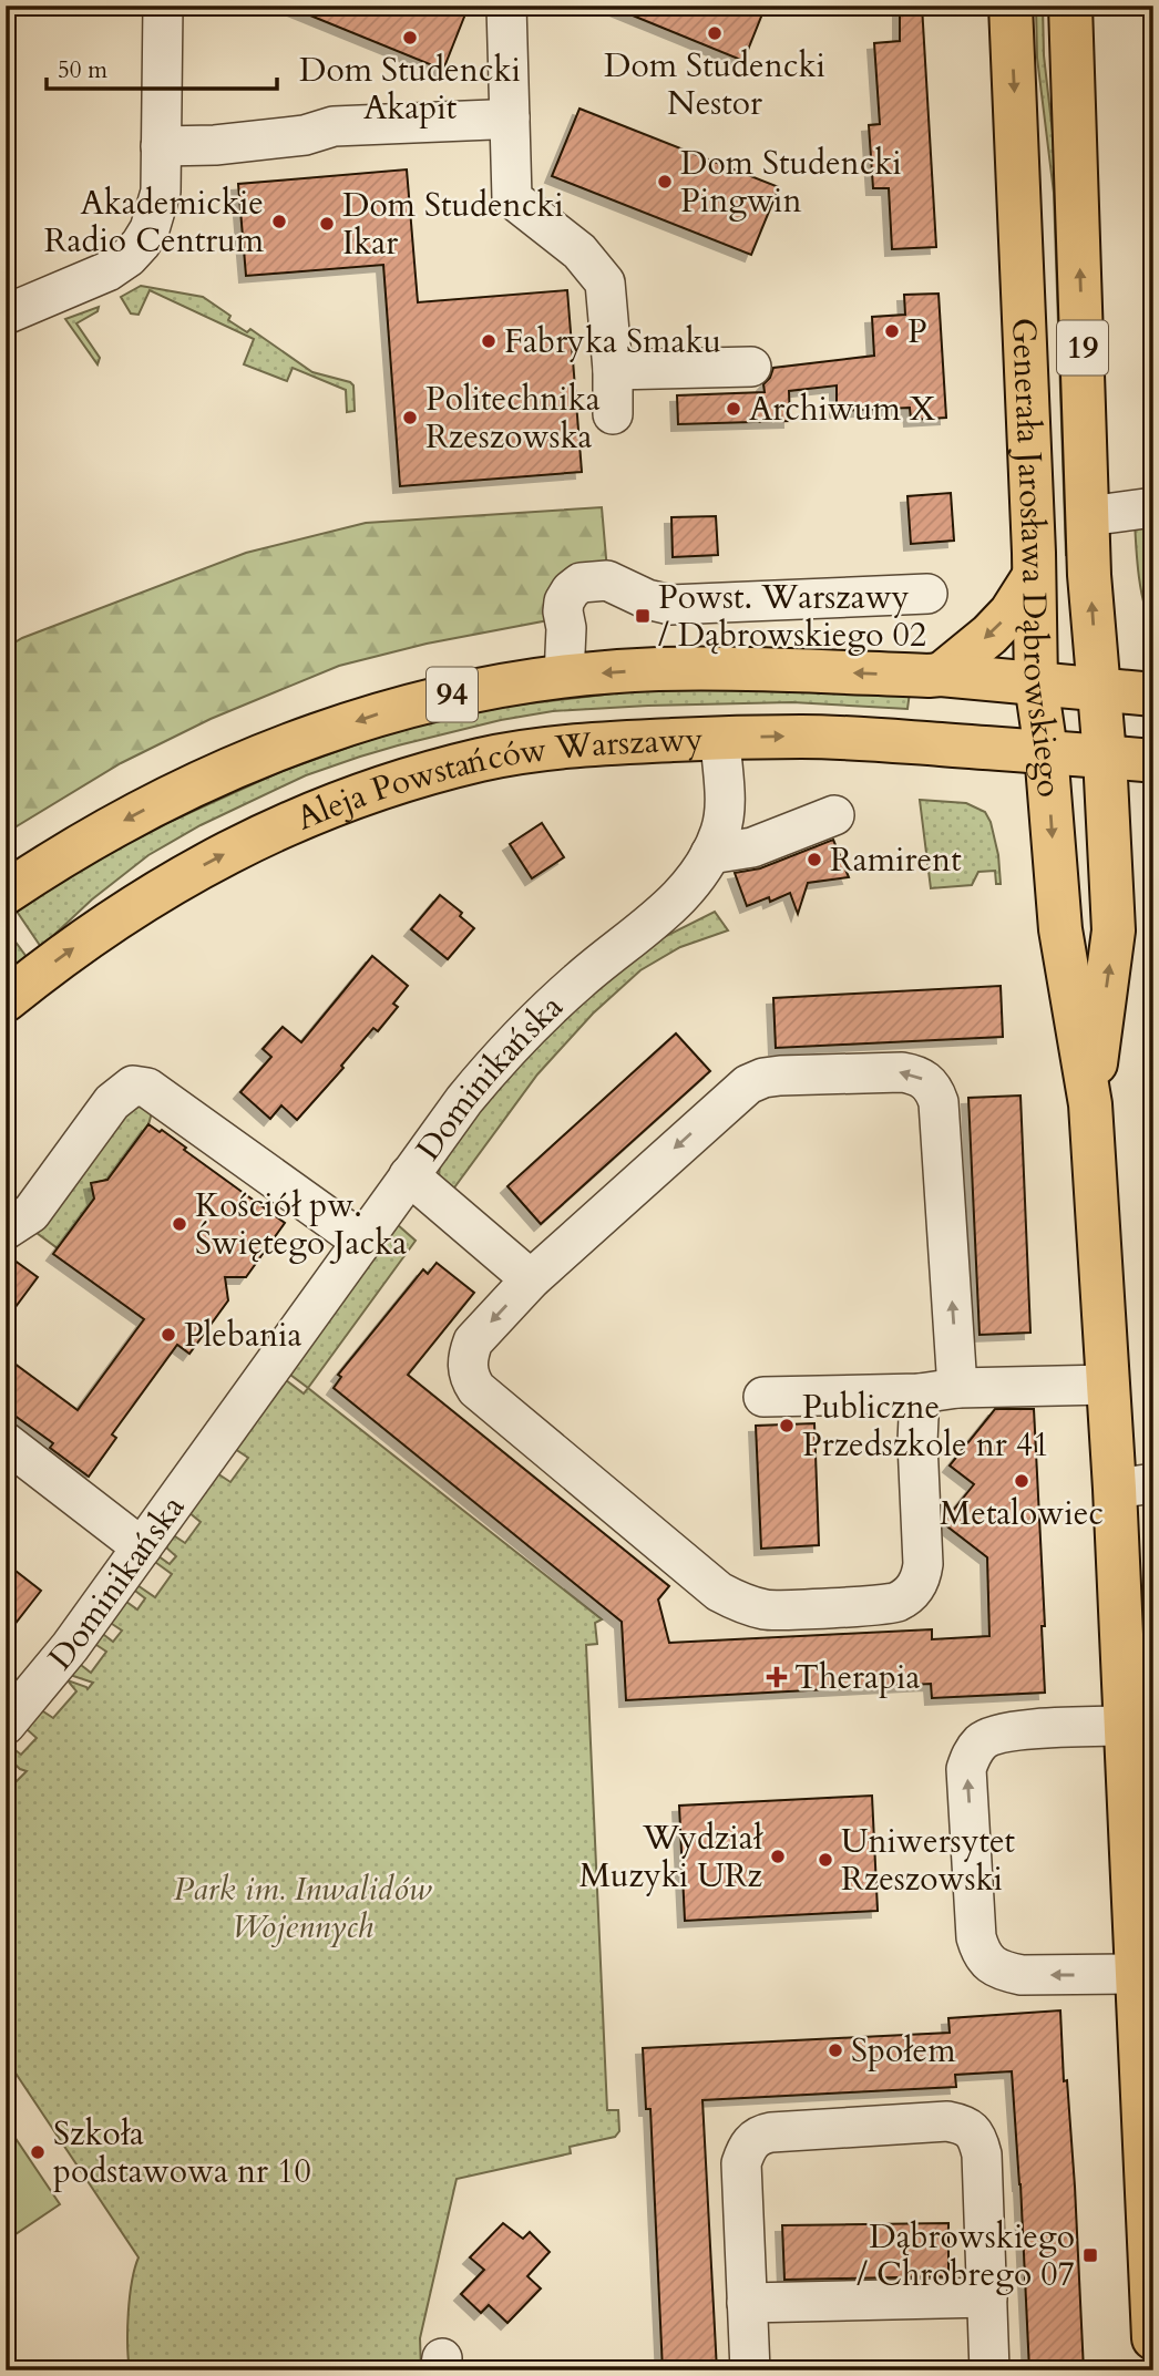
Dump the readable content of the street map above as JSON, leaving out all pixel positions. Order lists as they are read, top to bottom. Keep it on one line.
{"streets":{"main road":["19","Generała Jarosława Dąbrowskiego","94","Aleja Powstańców Warszawy"],"street":["Dominikańska"]},"crossings":[["Generała Jarosława Dąbrowskiego","94"],["Generała Jarosława Dąbrowskiego","Aleja Powstańców Warszawy"],["Aleja Powstańców Warszawy","Dominikańska"]],"parks":["Park im. Inwalidów Wojennych"],"places":{"other":["Dom Studencki Nestor","Dom Studencki Akapit","Dom Studencki Pingwin","Akademickie Radio Centrum","Dom Studencki Ikar","P","Fabryka Smaku","Archiwum X","Politechnika Rzeszowska","Ramirent","Kościół pw. Świętego Jacka","Plebania","Publiczne Przedszkole nr 41","Metalowiec","Wydział Muzyki URz","Uniwersytet Rzeszowski","Społem","Szkoła podstawowa nr 10"],"transit":["Powst. Warszawy / Dąbrowskiego 02","Dąbrowskiego / Chrobrego 07"],"health":["Therapia"]},"scale_bar":"50 m"}
